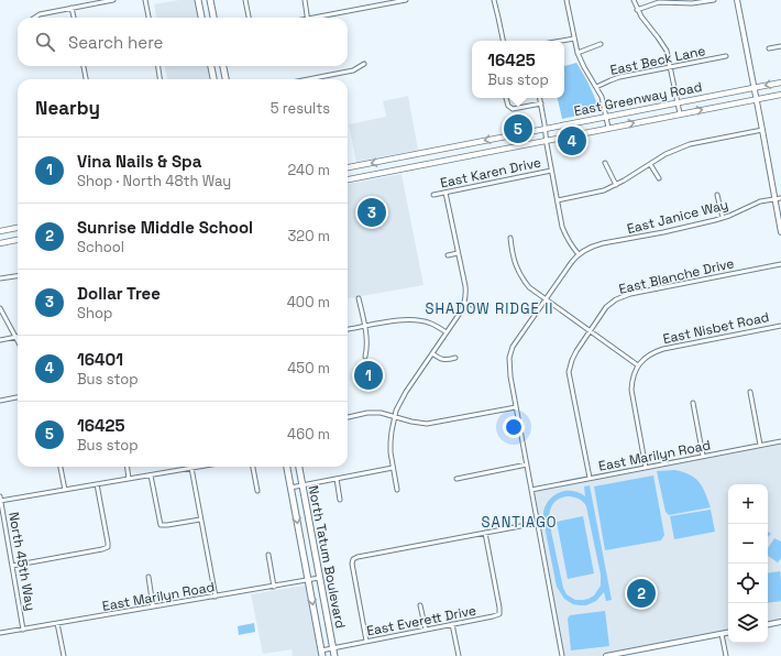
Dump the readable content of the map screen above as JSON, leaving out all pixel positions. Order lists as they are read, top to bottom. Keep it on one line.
{"streets":{"main road":["East Greenway Road","North Tatum Boulevard"],"street":["East Beck Lane","East Karen Drive","East Janice Way","East Blanche Drive","East Nisbet Road","East Marilyn Road","North 45th Way","East Everett Drive"]},"crossings":[["East Blanche Drive","East Marilyn Road"],["East Marilyn Road","North Tatum Boulevard"],["East Marilyn Road","North 45th Way"],["North Tatum Boulevard","East Everett Drive"]],"districts":["SHADOW RIDGE II","SANTIAGO"],"page":{"search":"Search here","popup":["16425","Bus stop"],"heading":["Nearby","5 results"],"pins":["5","4","3","1","2"],"list":[{"mark":"1","name":"Vina Nails & Spa","note":"Shop · North 48th Way","value":"240 m"},{"mark":"2","name":"Sunrise Middle School","note":"School","value":"320 m"},{"mark":"3","name":"Dollar Tree","note":"Shop","value":"400 m"},{"mark":"4","name":"16401","note":"Bus stop","value":"450 m"},{"mark":"5","name":"16425","note":"Bus stop","value":"460 m"}],"map_buttons":["+","−"]}}
